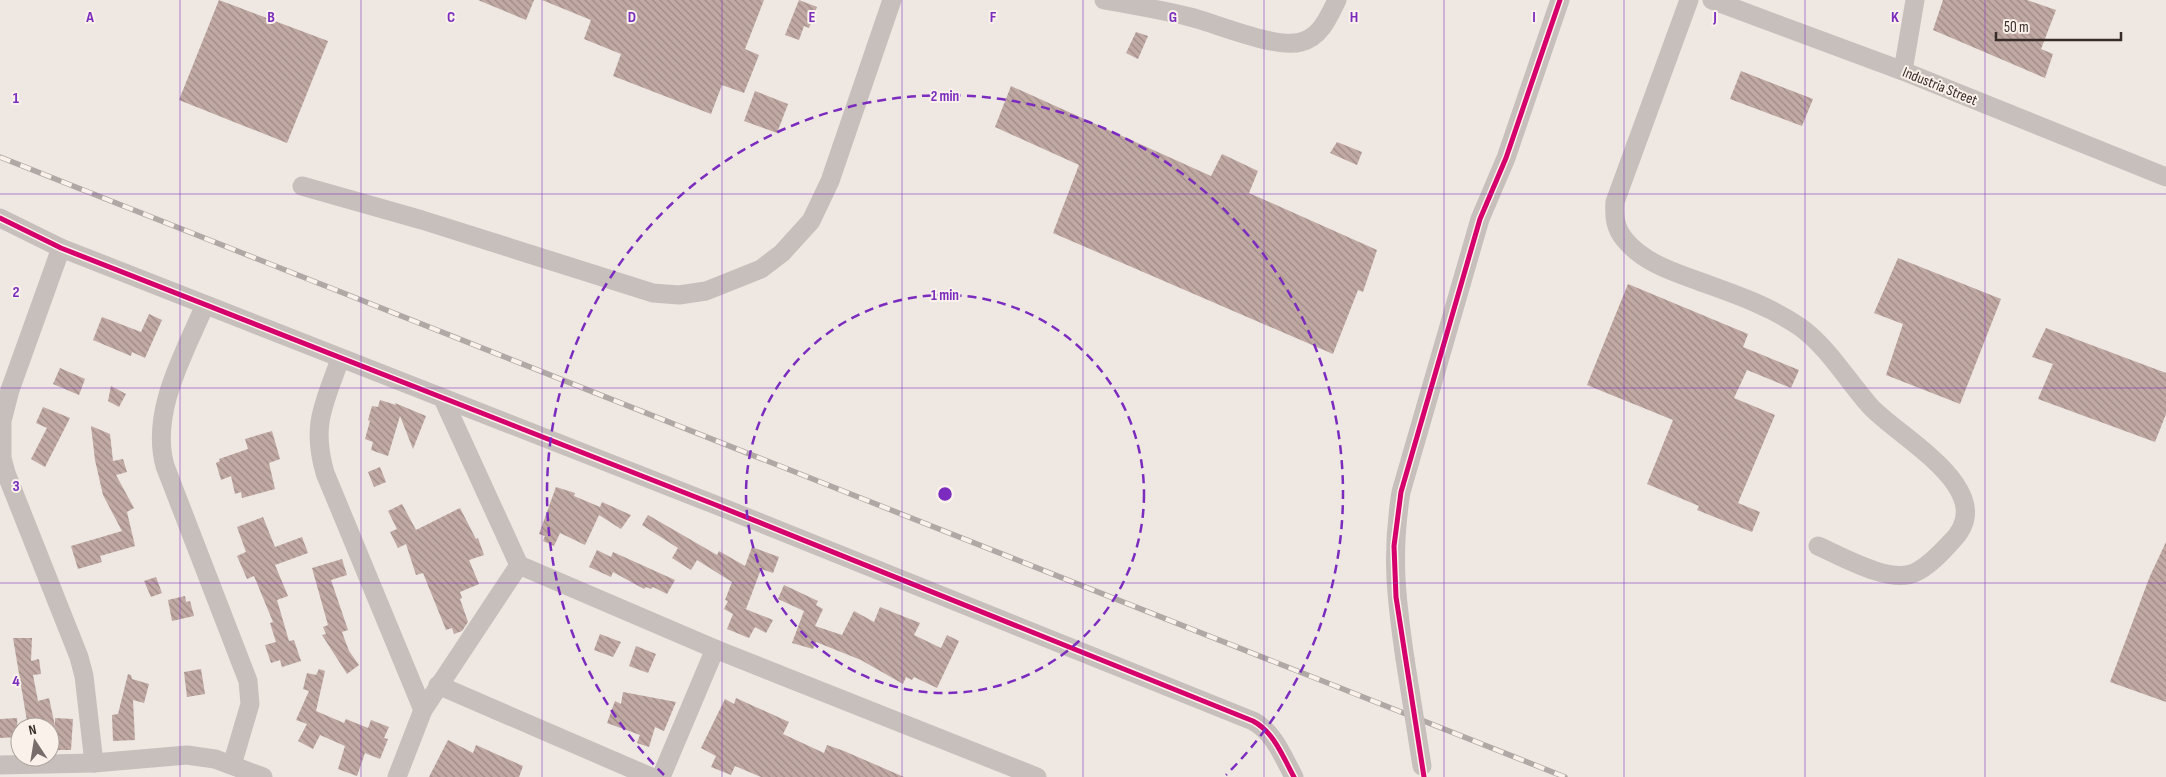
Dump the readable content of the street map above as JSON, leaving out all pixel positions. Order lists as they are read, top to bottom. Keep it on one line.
{"streets":{"street":["Industria Street"]},"scale_bar":"50 m","north":"top","grid":{"columns":["A","B","C","D","E","F","G","H","I","J","K"],"rows":["1","2","3","4"]},"rings":["2 min","1 min"]}
